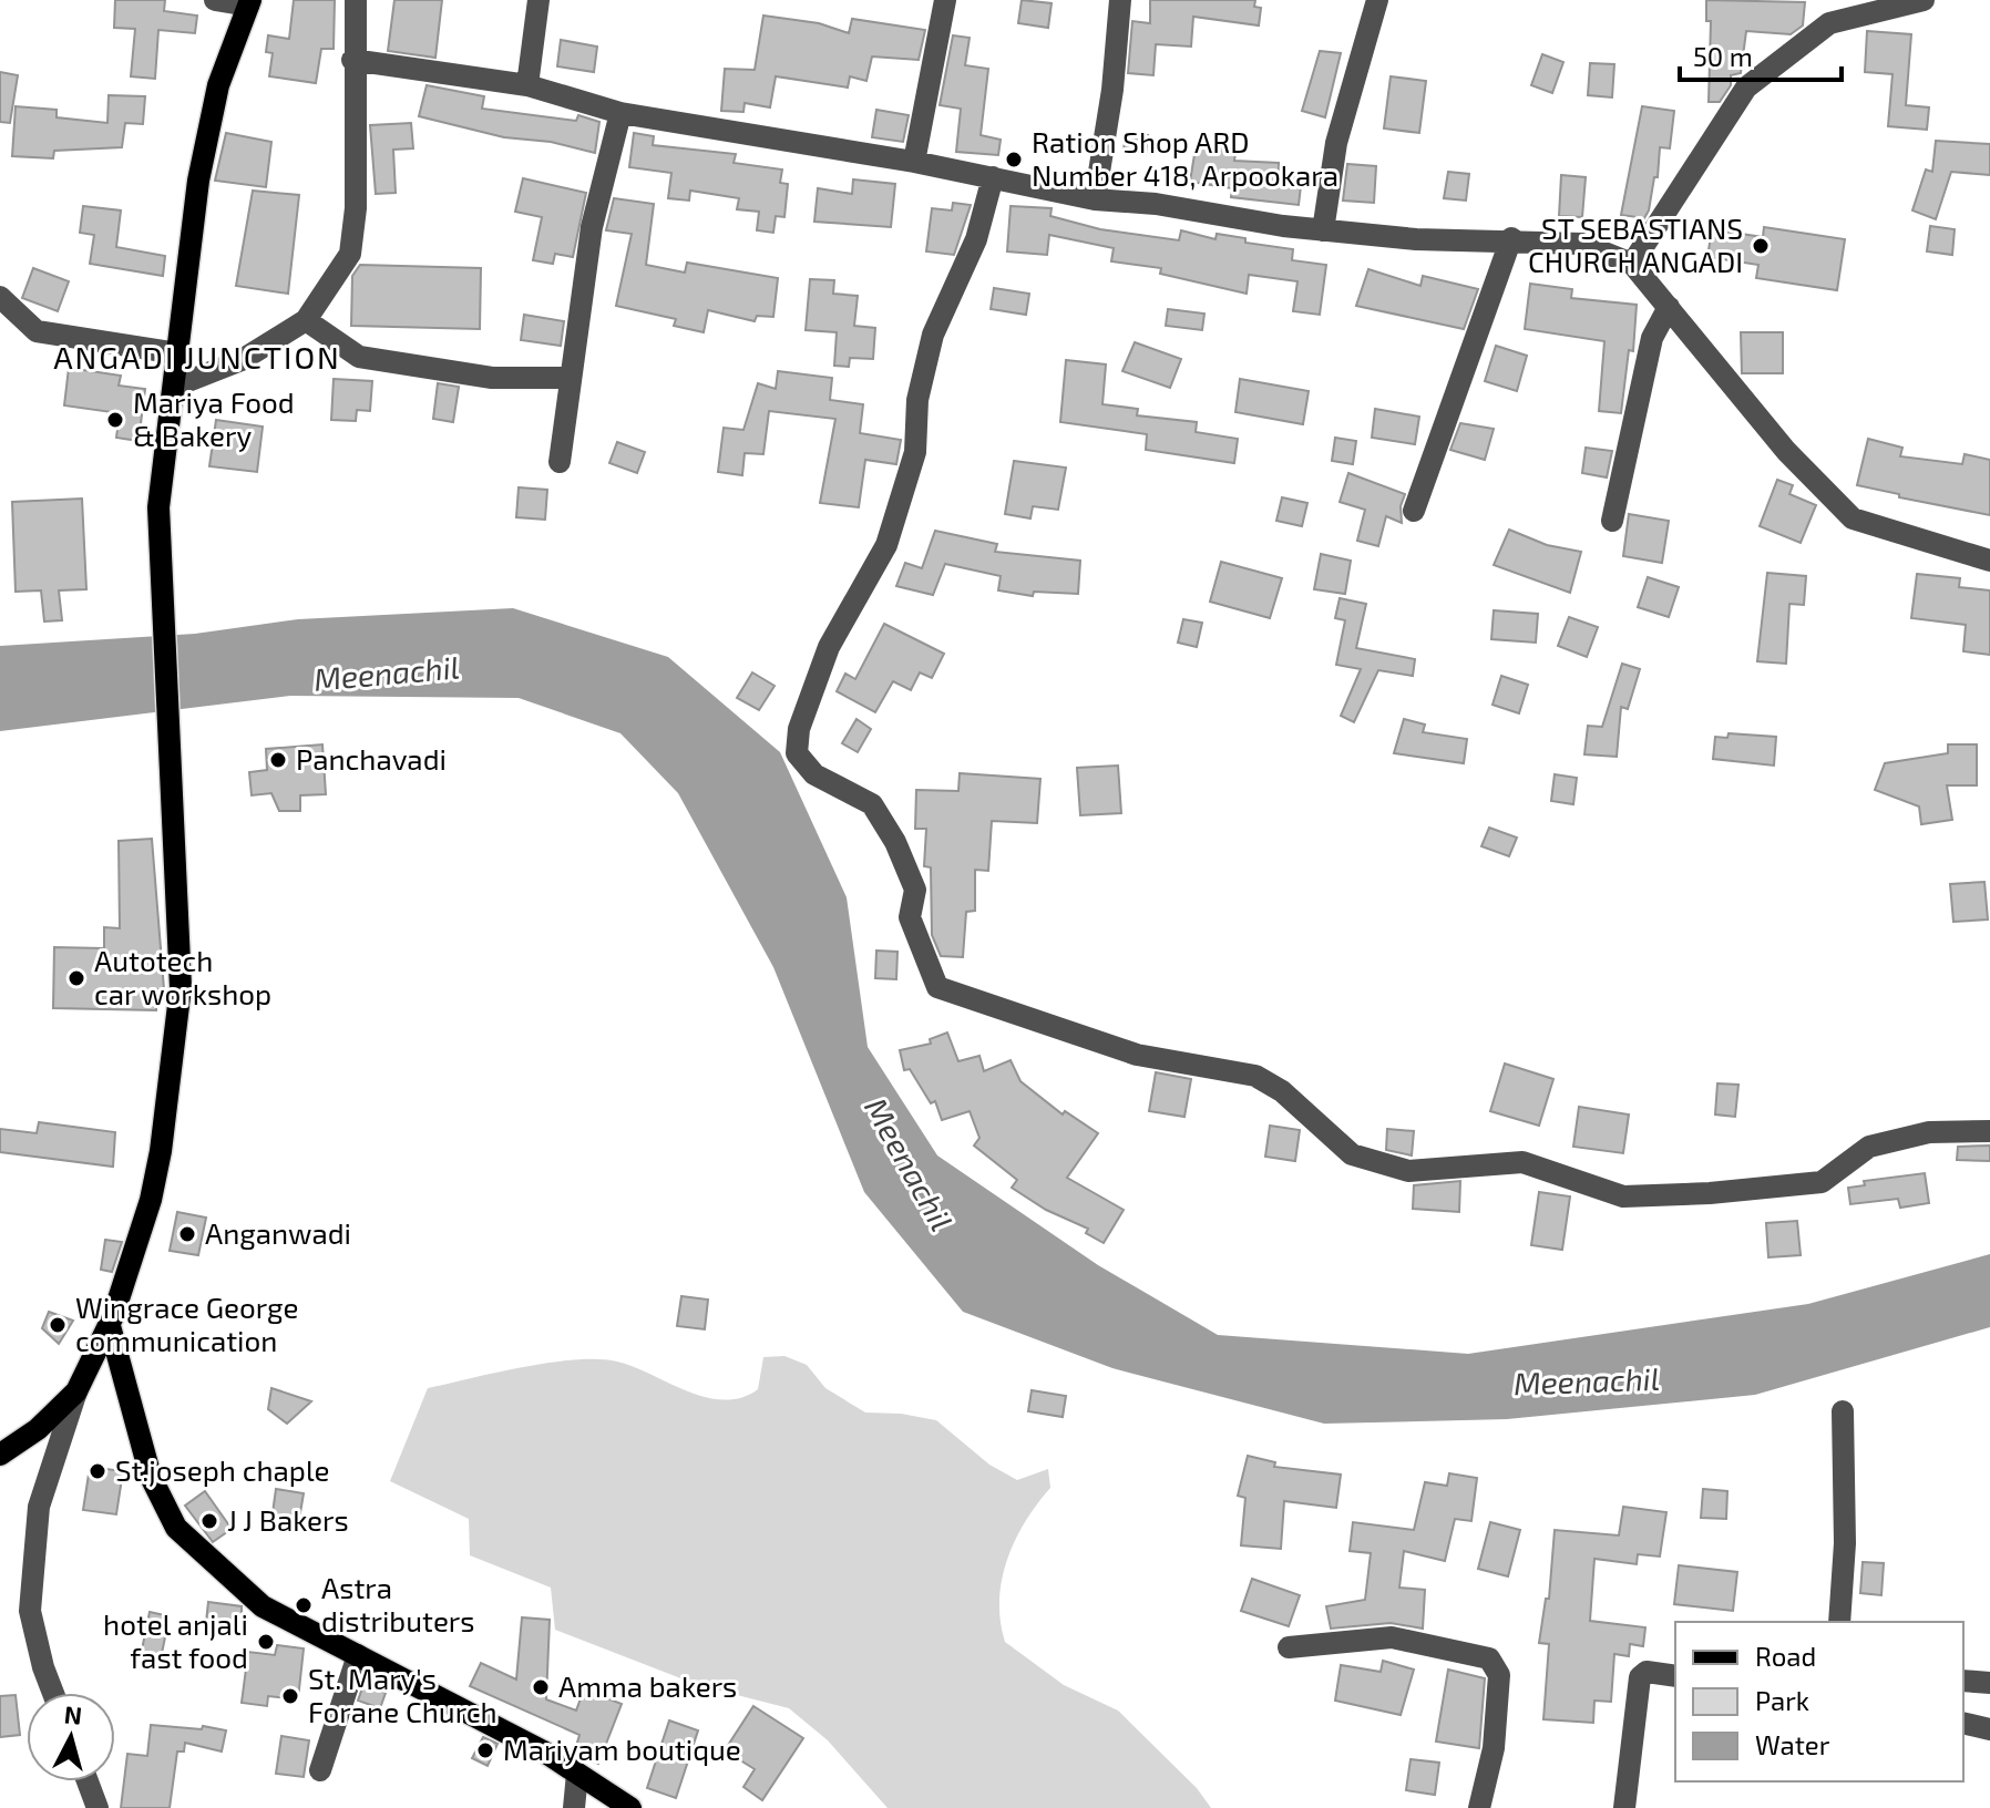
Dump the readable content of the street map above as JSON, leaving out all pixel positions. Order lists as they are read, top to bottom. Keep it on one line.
{"districts":["ANGADI JUNCTION"],"water":["Meenachil"],"places":["Ration Shop ARD Number 418, Arpookara","ST SEBASTIANS CHURCH ANGADI","Mariya Food & Bakery","Panchavadi","Autotech car workshop","Anganwadi","Wingrace George communication","St.joseph chaple","J J Bakers","Astra distributers","hotel anjali fast food","Amma bakers","St. Mary's Forane Church","Mariyam boutique"],"legend":["Road","Park","Water"],"scale_bar":"50 m","north":"top"}
